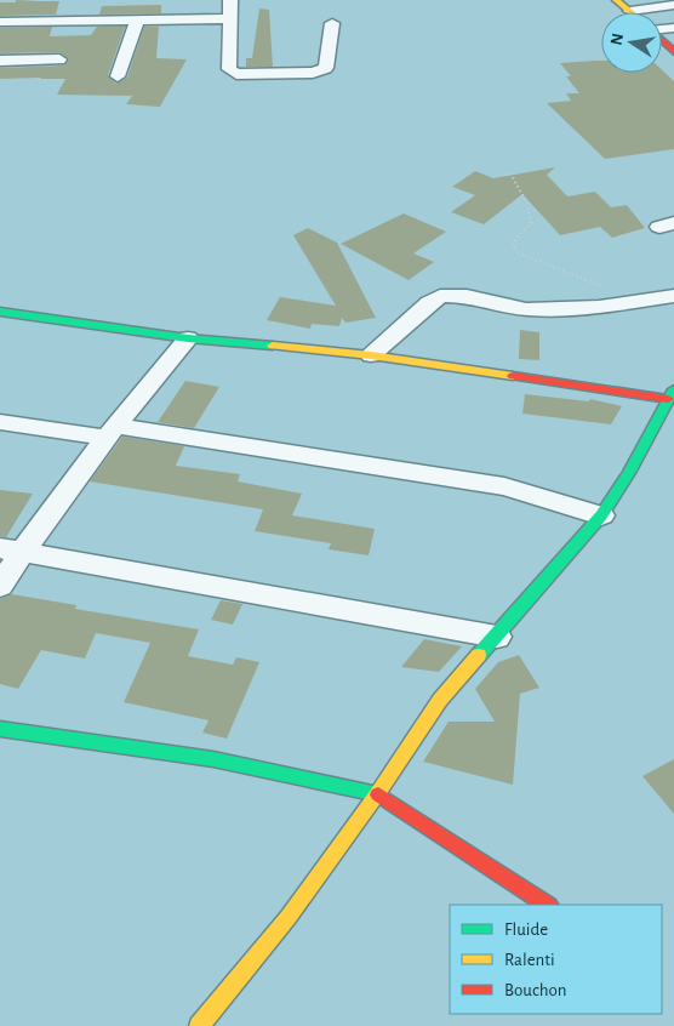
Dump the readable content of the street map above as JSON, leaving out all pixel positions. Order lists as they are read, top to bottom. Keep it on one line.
{"legend":["Fluide","Ralenti","Bouchon"],"north":"left"}
